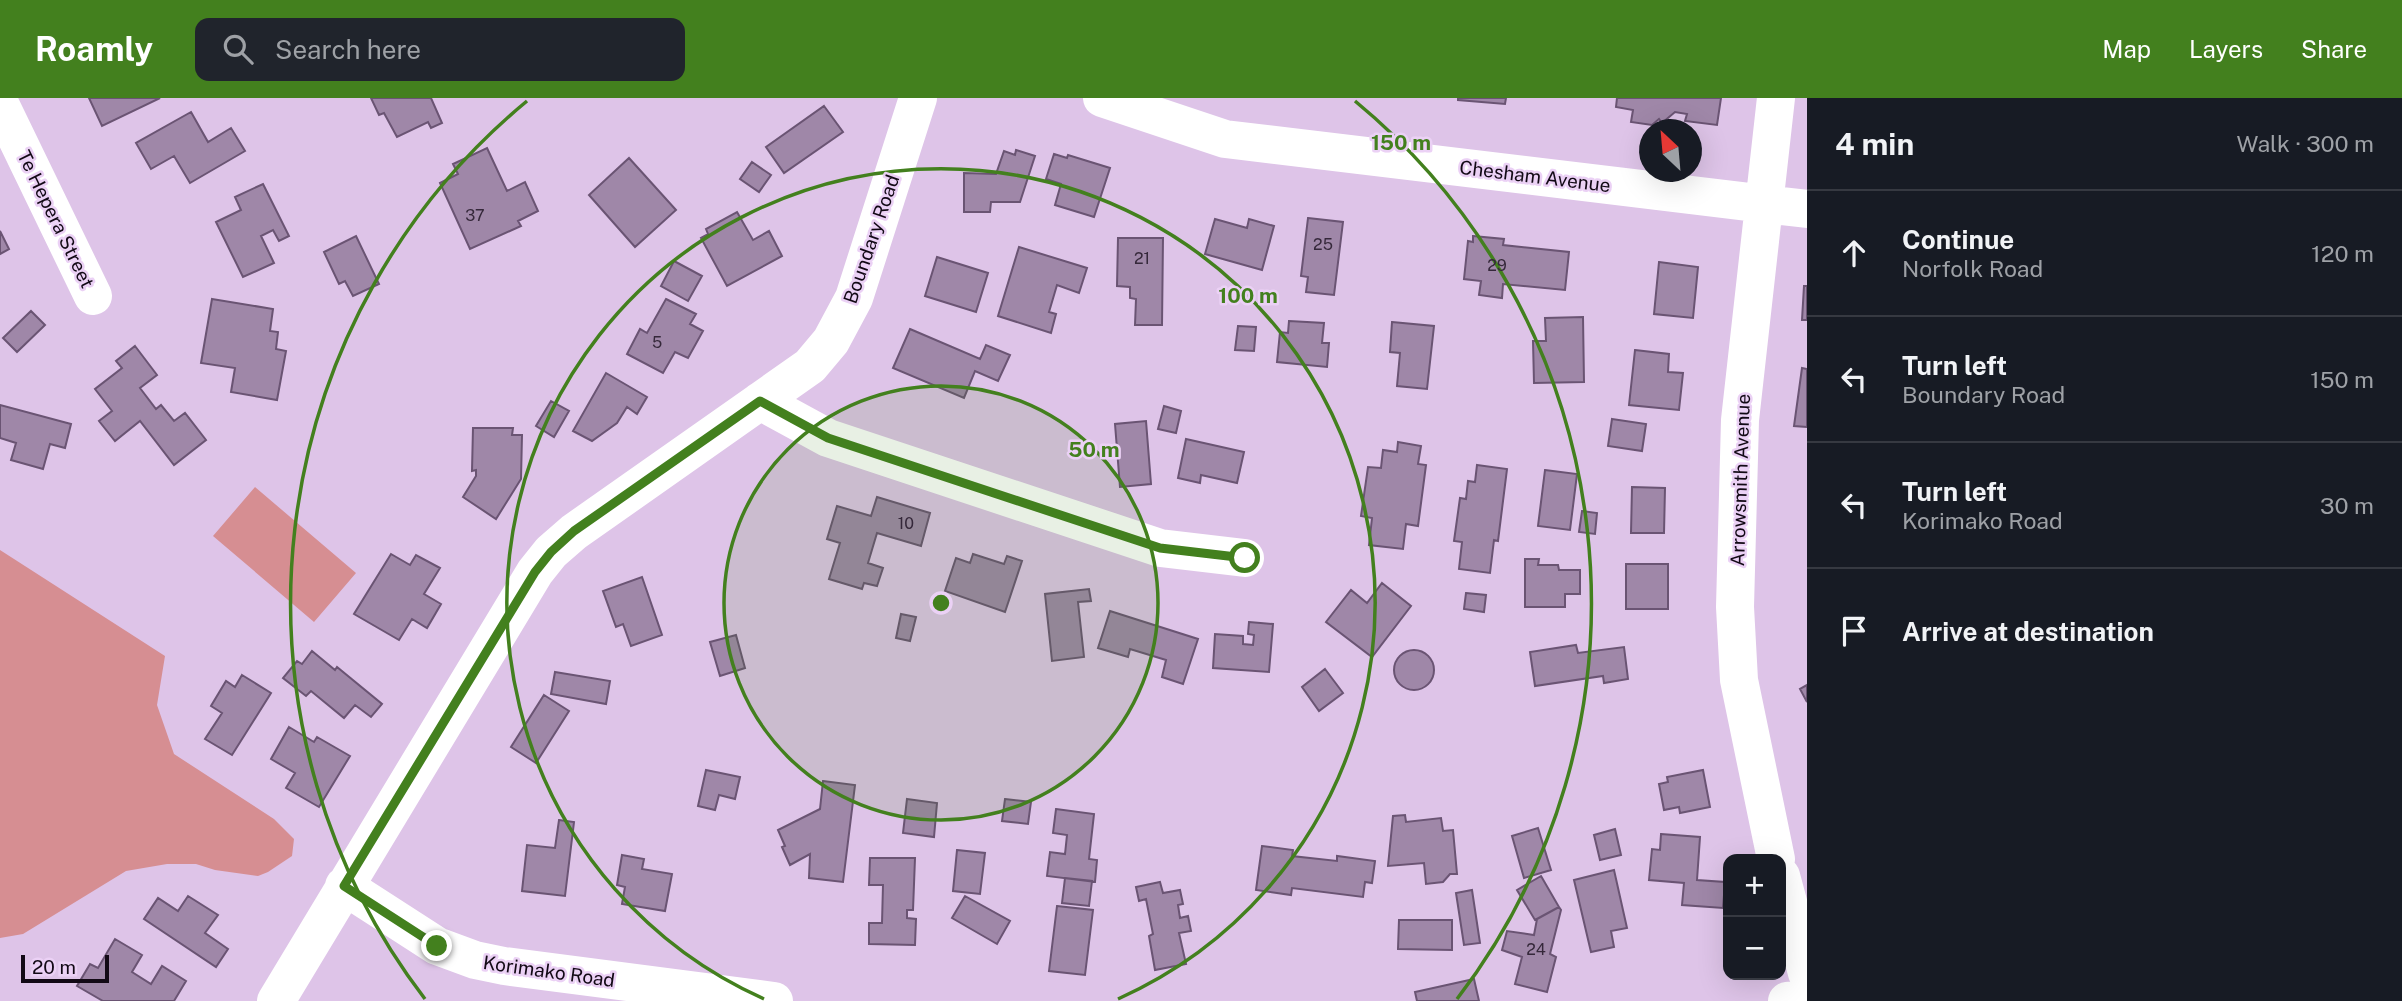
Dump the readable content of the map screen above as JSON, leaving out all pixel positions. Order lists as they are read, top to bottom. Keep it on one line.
{"streets":{"street":["Chesham Avenue","Te Hepera Street","Boundary Road","Arrowsmith Avenue","Korimako Road"]},"crossings":[["Chesham Avenue","Arrowsmith Avenue"],["Boundary Road","Korimako Road"]],"house_numbers":["37","25","21","29","5","10","24"],"scale_bar":"20 m","north":"top left","page":{"header":"Roamly","search":"Search here","nav":["Map","Layers","Share"],"heading":["4 min","Walk · 300 m"],"list":[["Continue","Norfolk Road","120 m"],["Turn left","Boundary Road","150 m"],["Turn left","Korimako Road","30 m"],"Arrive at destination"],"map_buttons":["+","−"],"scale":"20 m"},"rings":["150 m","100 m","50 m"]}
